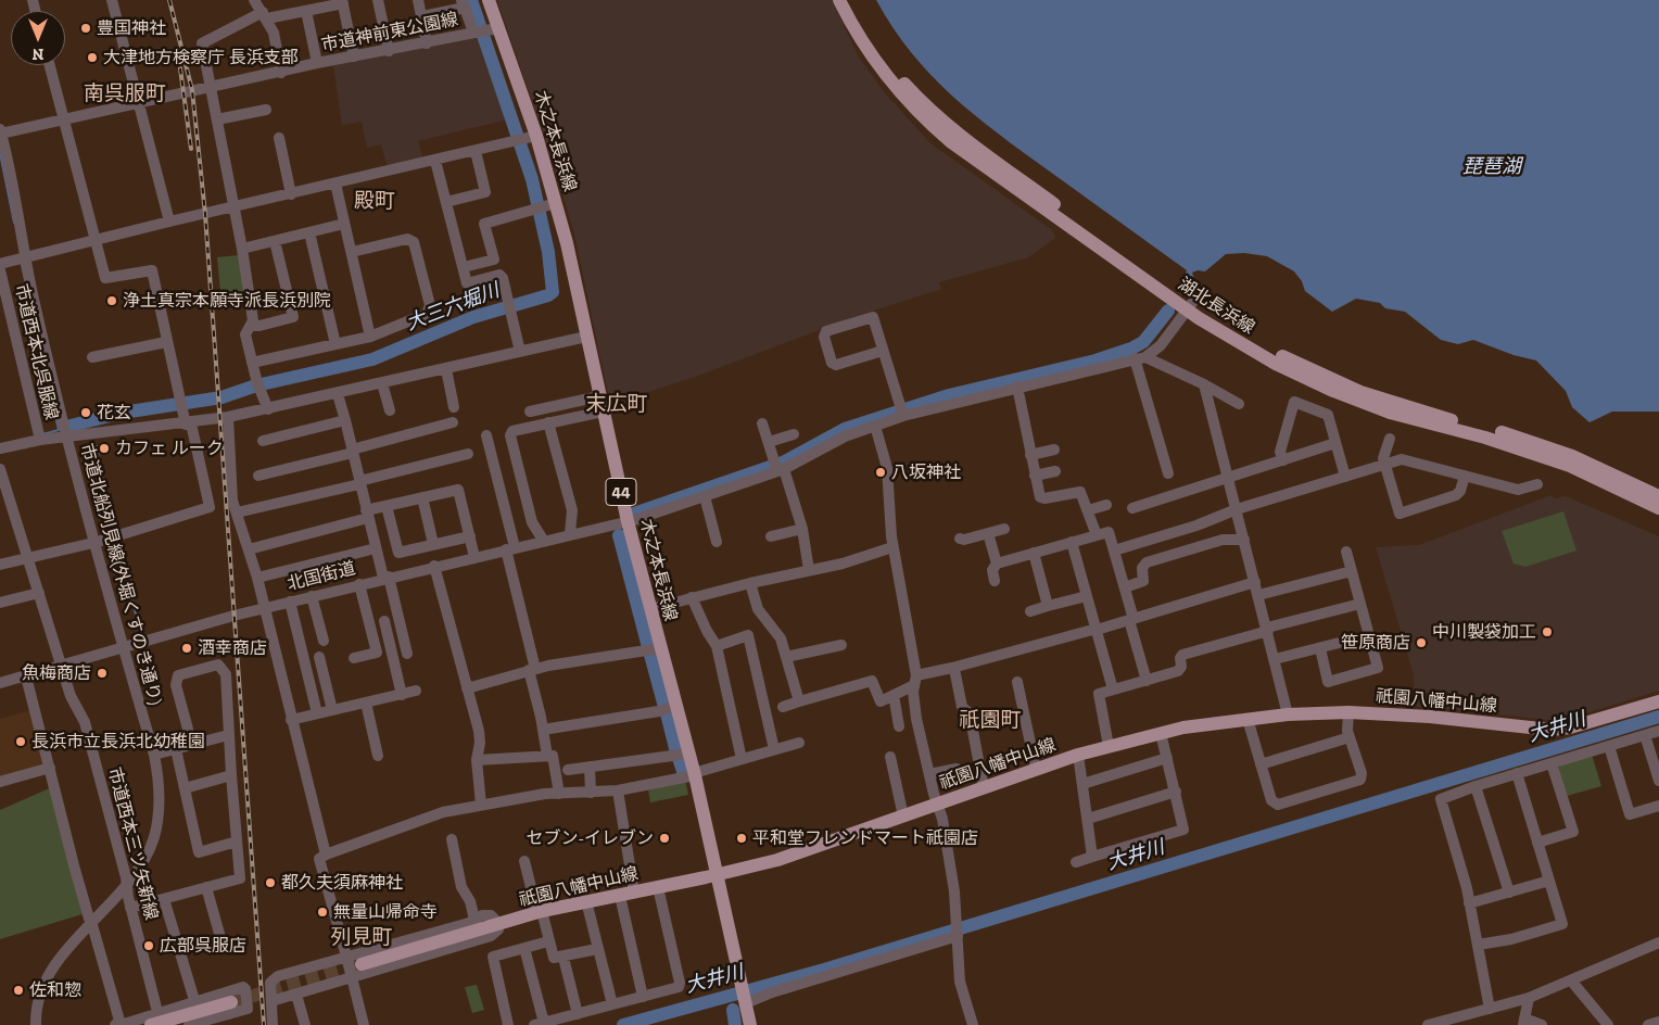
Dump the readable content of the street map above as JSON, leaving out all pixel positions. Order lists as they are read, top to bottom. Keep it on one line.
{"streets":{"main road":["木之本長浜線","湖北長浜線","44","祇園八幡中山線"],"street":["市道神前東公園線","市道西本北呉服線","市道北船列見線(外堀くすのき通り)","北国街道","市道西本三ツ矢新線"]},"crossings":[["市道神前東公園線","木之本長浜線"],["市道神前東公園線","市道北船列見線(外堀くすのき通り)"],["木之本長浜線","北国街道"],["木之本長浜線","祇園八幡中山線"],["市道北船列見線(外堀くすのき通り)","北国街道"],["市道北船列見線(外堀くすのき通り)","市道西本三ツ矢新線"],["北国街道","市道西本三ツ矢新線"]],"districts":["南呉服町","殿町","末広町","祇園町","列見町"],"water":["琵琶湖","大三六堀川","大井川"],"places":["豊国神社","大津地方検察庁 長浜支部","浄土真宗本願寺派長浜別院","花玄","カフェ ルーク","八坂神社","中川製袋加工","笹原商店","酒幸商店","魚梅商店","長浜市立長浜北幼稚園","セブン-イレブン","平和堂フレンドマート祇園店","都久夫須麻神社","無量山帰命寺","広部呉服店","佐和惣"],"north":"bottom"}
